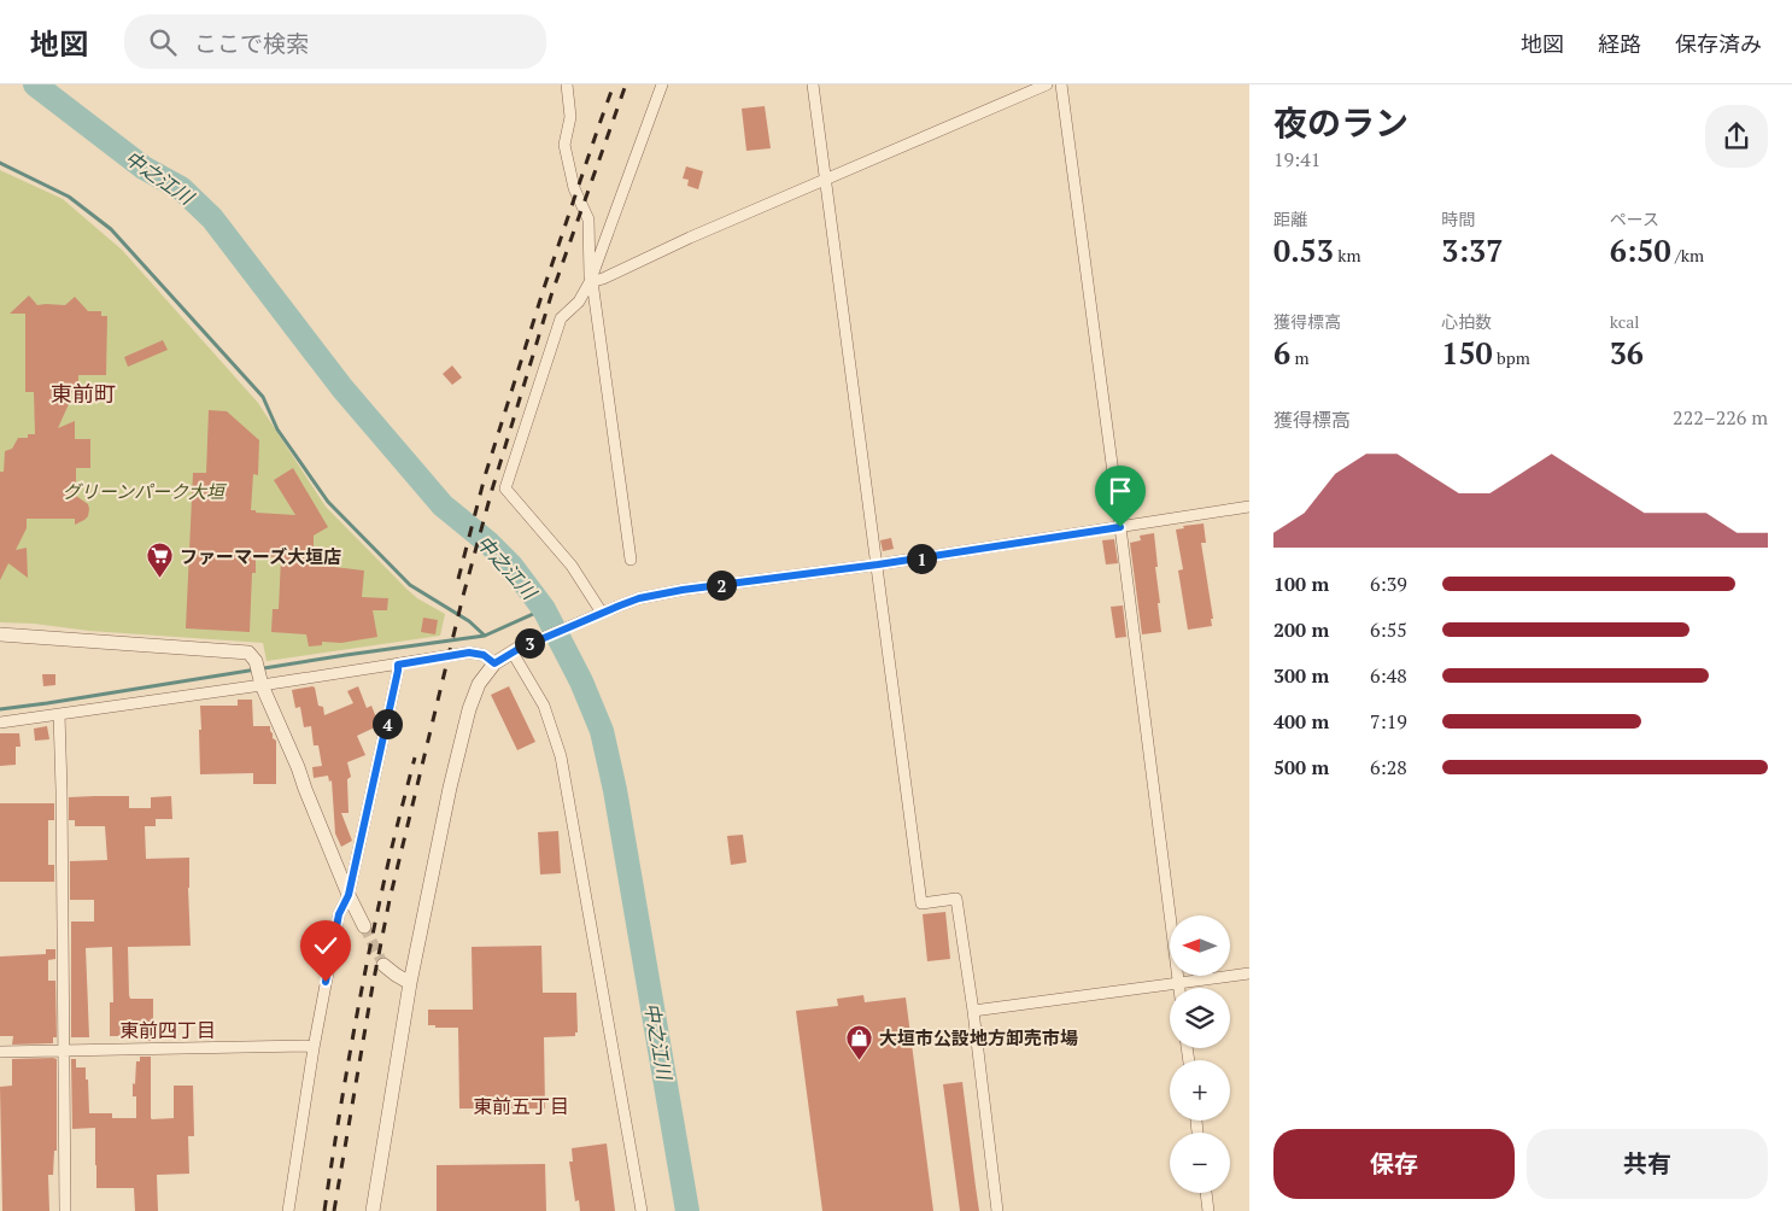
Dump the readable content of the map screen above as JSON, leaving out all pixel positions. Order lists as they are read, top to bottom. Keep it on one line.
{"districts":["東前町","東前四丁目","東前五丁目"],"water":["中之江川"],"parks":["グリーンパーク大垣"],"places":{"supermarket":["ファーマーズ大垣店"],"shop":["大垣市公設地方卸売市場"]},"north":"left","page":{"header":"地図","search":"ここで検索","nav":["地図","経路","保存済み"],"heading":["夜のラン","19:41"],"stats":[["距離","0.53 km"],["時間","3:37"],["ペース","6:50 /km"],["獲得標高","6 m"],["心拍数","150 bpm"],["kcal","36"]],"chart":["獲得標高","222–226 m"],"pins":["1","2","3","4"],"list":[{"name":"100 m","note":"6:39"},{"name":"200 m","note":"6:55"},{"name":"300 m","note":"6:48"},{"name":"400 m","note":"7:19"},{"name":"500 m","note":"6:28"}],"map_buttons":["+","−"],"buttons":["保存","共有"]}}
